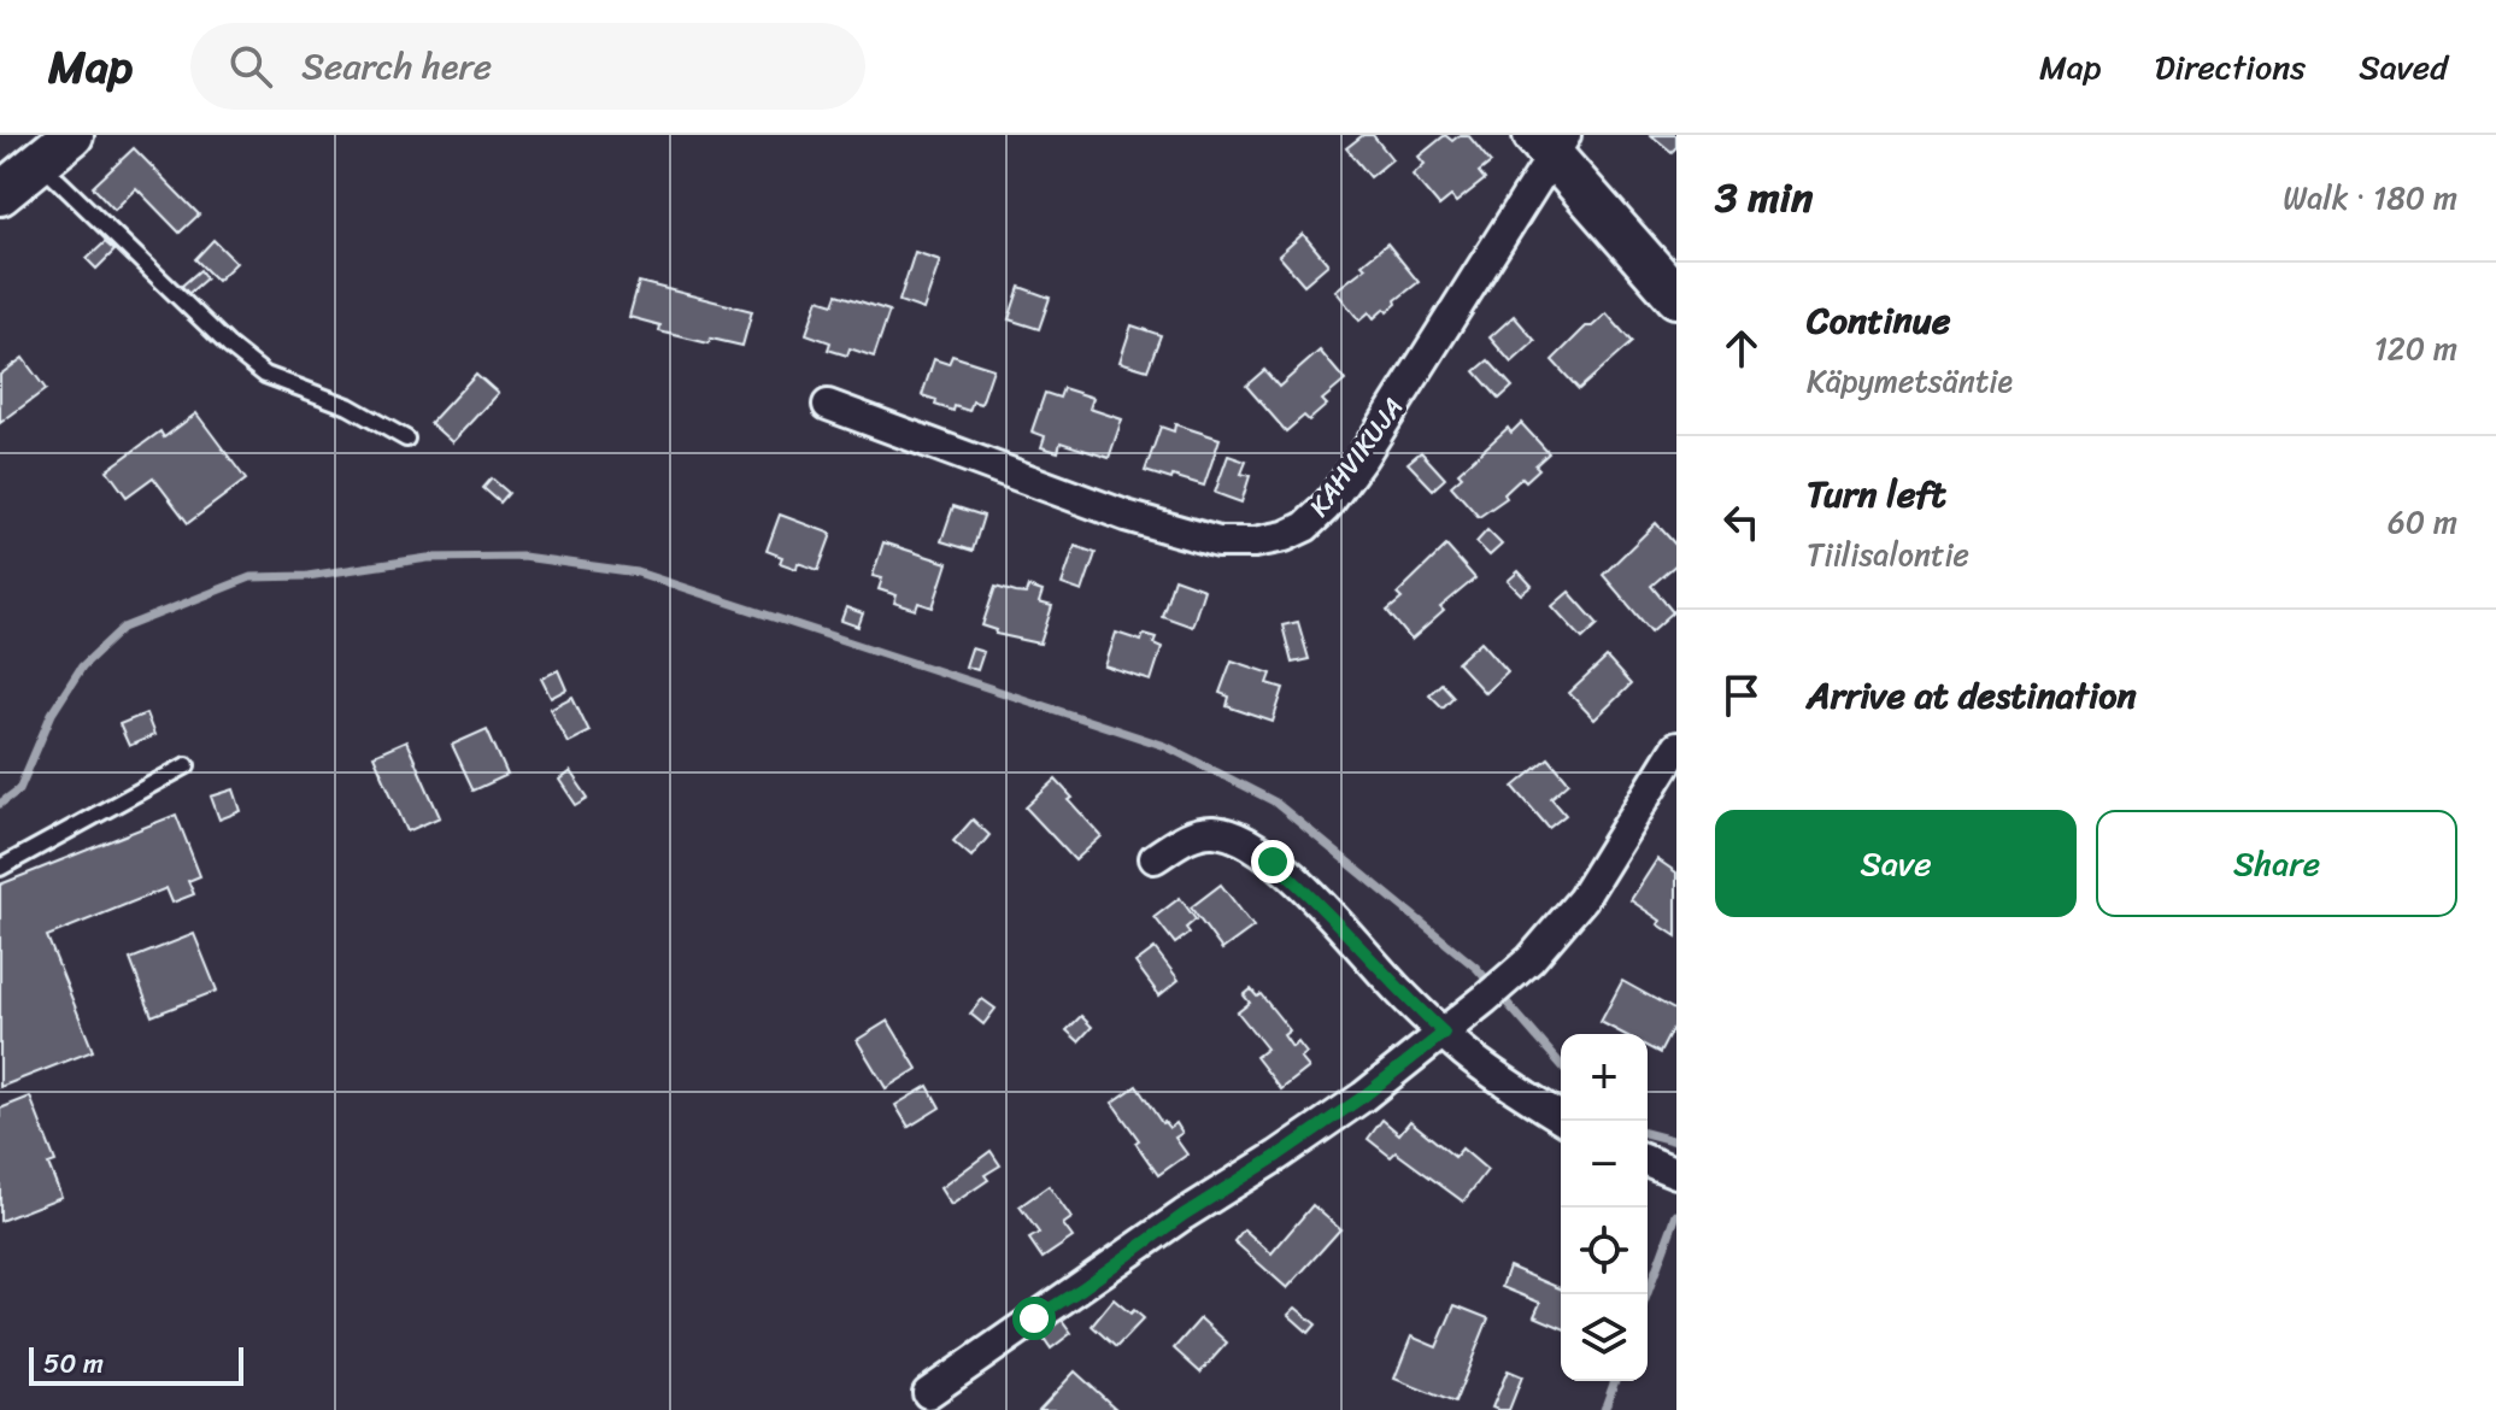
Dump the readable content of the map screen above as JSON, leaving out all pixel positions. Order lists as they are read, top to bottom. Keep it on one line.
{"streets":{"street":["KAHVIKUJA"]},"scale_bar":"50 m","page":{"header":"Map","search":"Search here","nav":["Map","Directions","Saved"],"heading":["3 min","Walk · 180 m"],"list":[["Continue","Käpymetsäntie","120 m"],["Turn left","Tiilisalontie","60 m"],"Arrive at destination"],"buttons":["Save","Share"],"map_buttons":["+","−"],"scale":"50 m"}}
